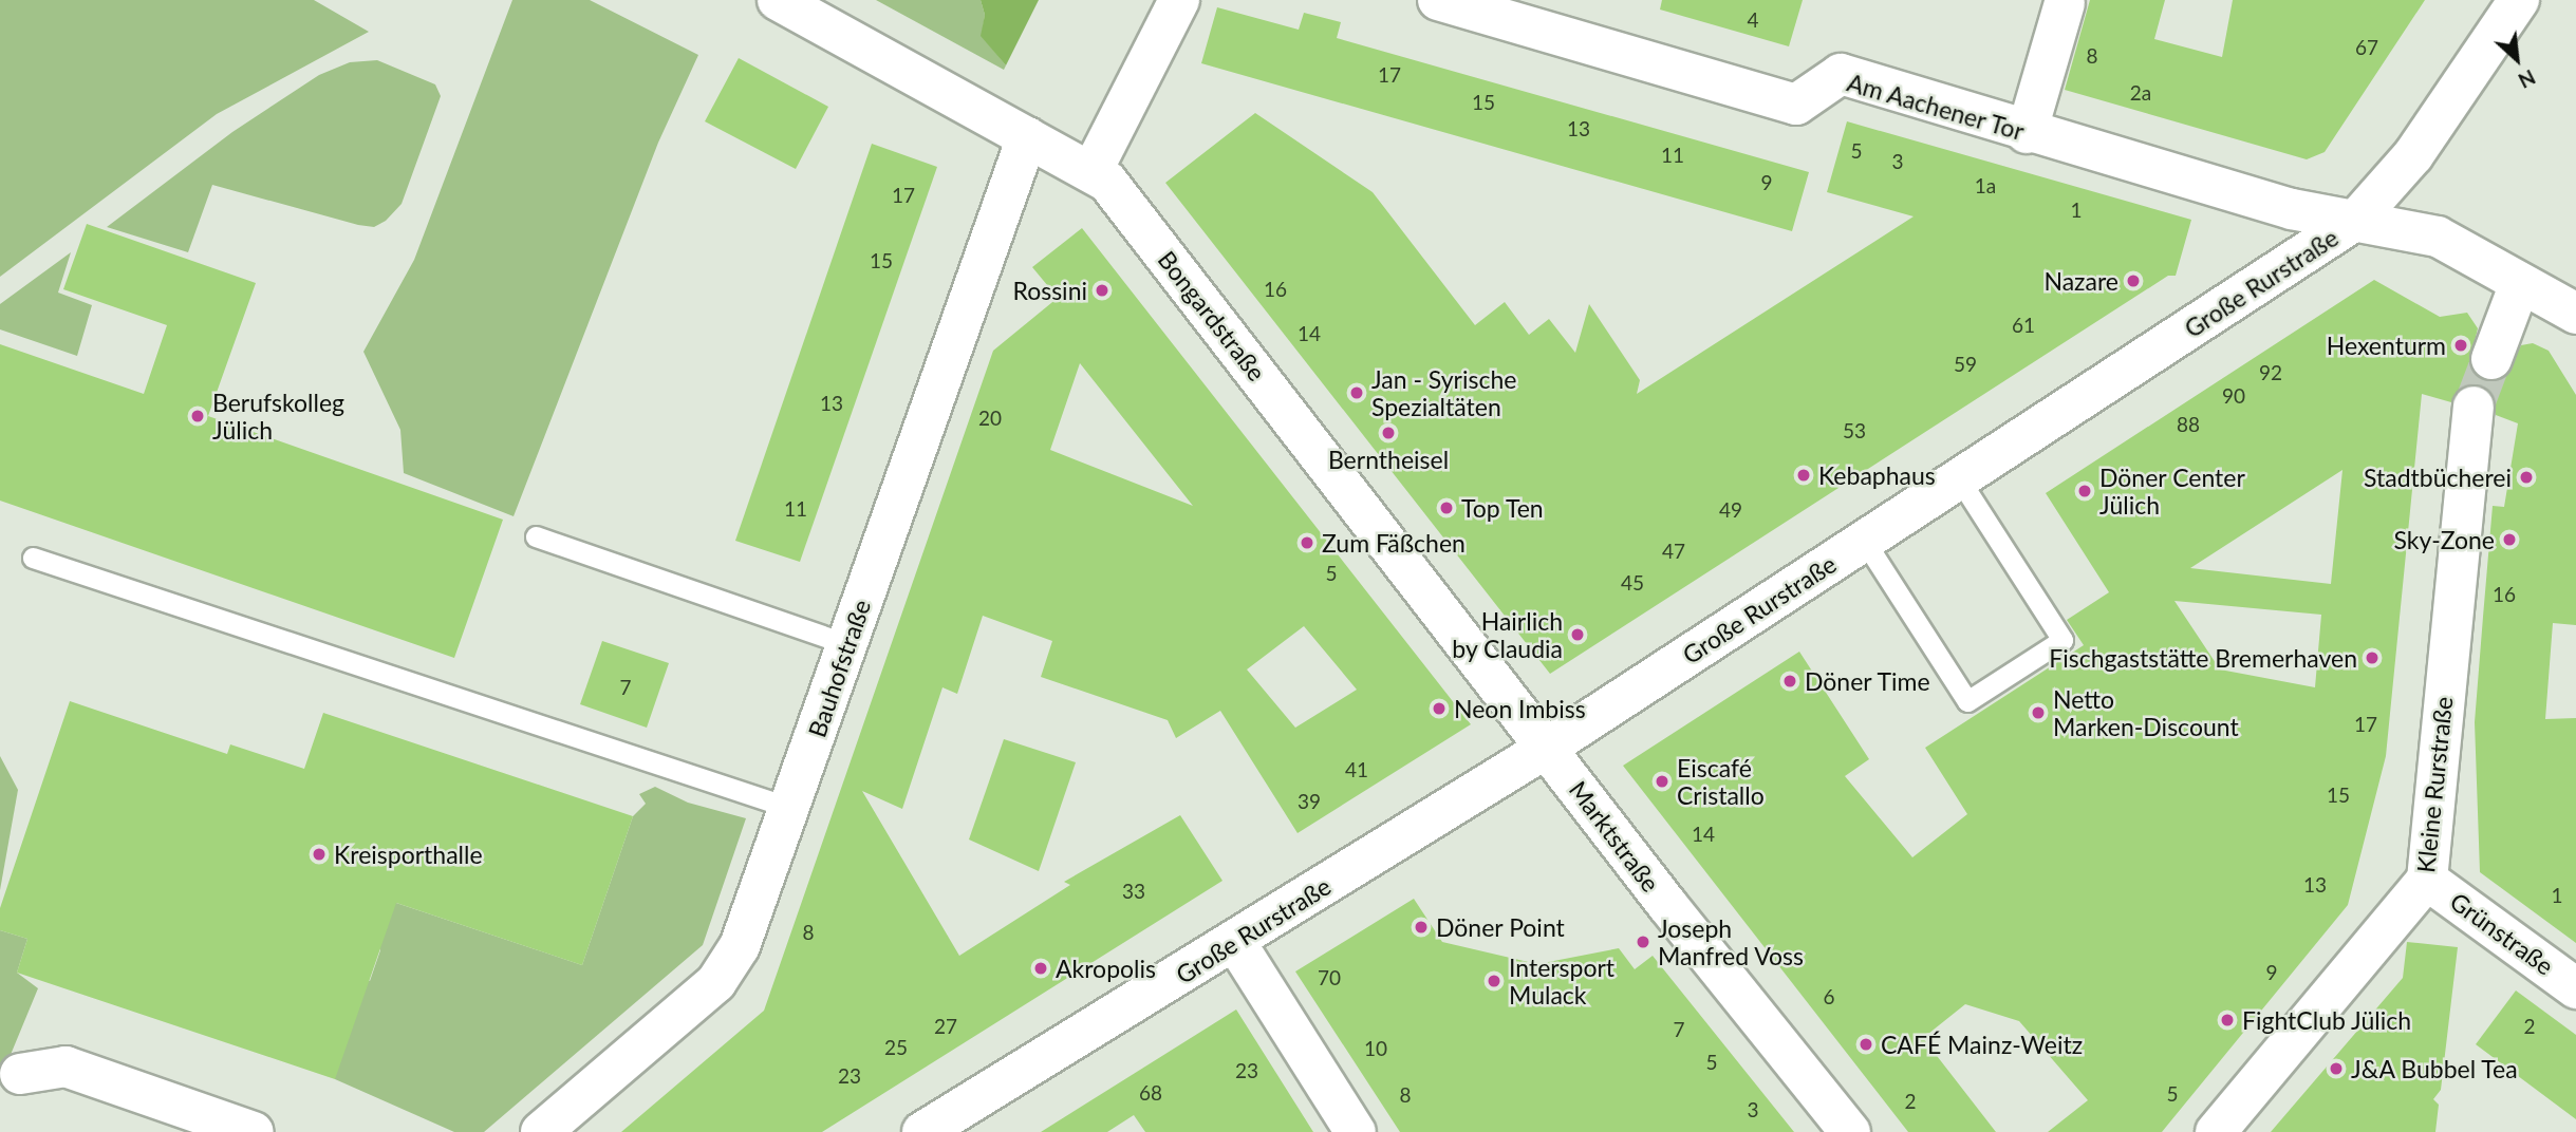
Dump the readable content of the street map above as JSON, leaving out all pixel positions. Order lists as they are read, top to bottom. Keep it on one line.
{"streets":{"street":["Am Aachener Tor","Große Rurstraße","Bongardstraße","Bauhofstraße","Kleine Rurstraße","Marktstraße","Grünstraße"]},"crossings":[["Am Aachener Tor","Große Rurstraße"],["Große Rurstraße","Bongardstraße"],["Große Rurstraße","Marktstraße"],["Bongardstraße","Bauhofstraße"],["Bongardstraße","Marktstraße"],["Kleine Rurstraße","Grünstraße"]],"places":["Nazare","Rossini","Hexenturm","Jan - Syrische Spezialtäten","Berufskolleg Jülich","Berntheisel","Kebaphaus","Stadtbücherei","Döner Center Jülich","Top Ten","Sky-Zone","Zum Fäßchen","Hairlich by Claudia","Fischgaststätte Bremerhaven","Döner Time","Neon Imbiss","Netto Marken-Discount","Eiscafé Cristallo","Kreisporthalle","Döner Point","Joseph Manfred Voss","Akropolis","Intersport Mulack","FightClub Jülich","CAFÉ Mainz-Weitz","J&A Bubbel Tea"],"house_numbers":["4","67","8","17","2a","15","13","5","11","3","9","1a","17","1","15","16","61","14","59","92","90","13","20","88","53","11","49","47","5","45","16","7","17","41","15","39","14","13","33","1","8","9","70","6","27","2","7","25","10","5","23","23","68","5","8","2","3"],"north":"bottom right"}
